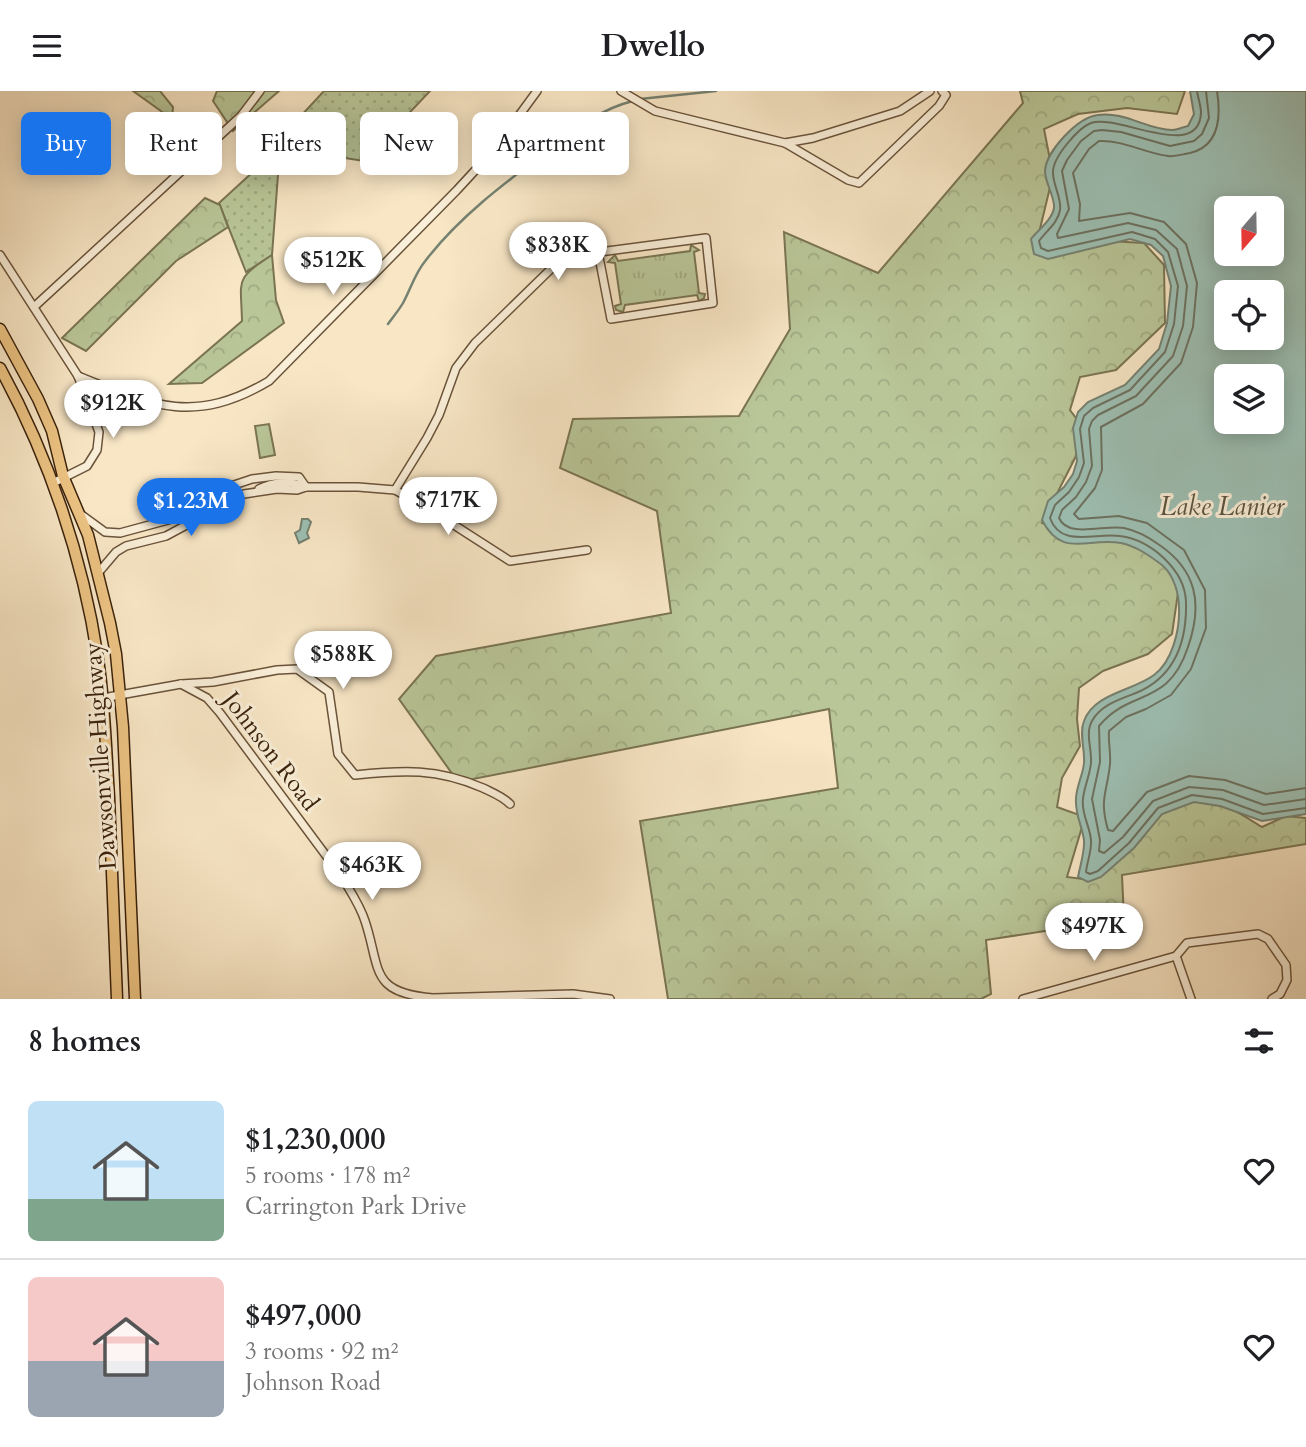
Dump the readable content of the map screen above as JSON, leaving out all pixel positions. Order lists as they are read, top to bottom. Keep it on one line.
{"streets":{"main road":["Dawsonville Highway"],"street":["Johnson Road"]},"water":["Lake Lanier"],"north":"bottom","page":{"header":"Dwello","chip":["Buy","Rent","Filters","New","Apartment"],"price":["$838K","$512K","$912K","$717K","$1.23M","$588K","$463K","$497K"],"heading":"8 homes","list":[{"name":"$1,230,000","note":"5 rooms · 178 m² · Carrington Park Drive"},{"name":"$497,000","note":"3 rooms · 92 m² · Johnson Road"}]}}
